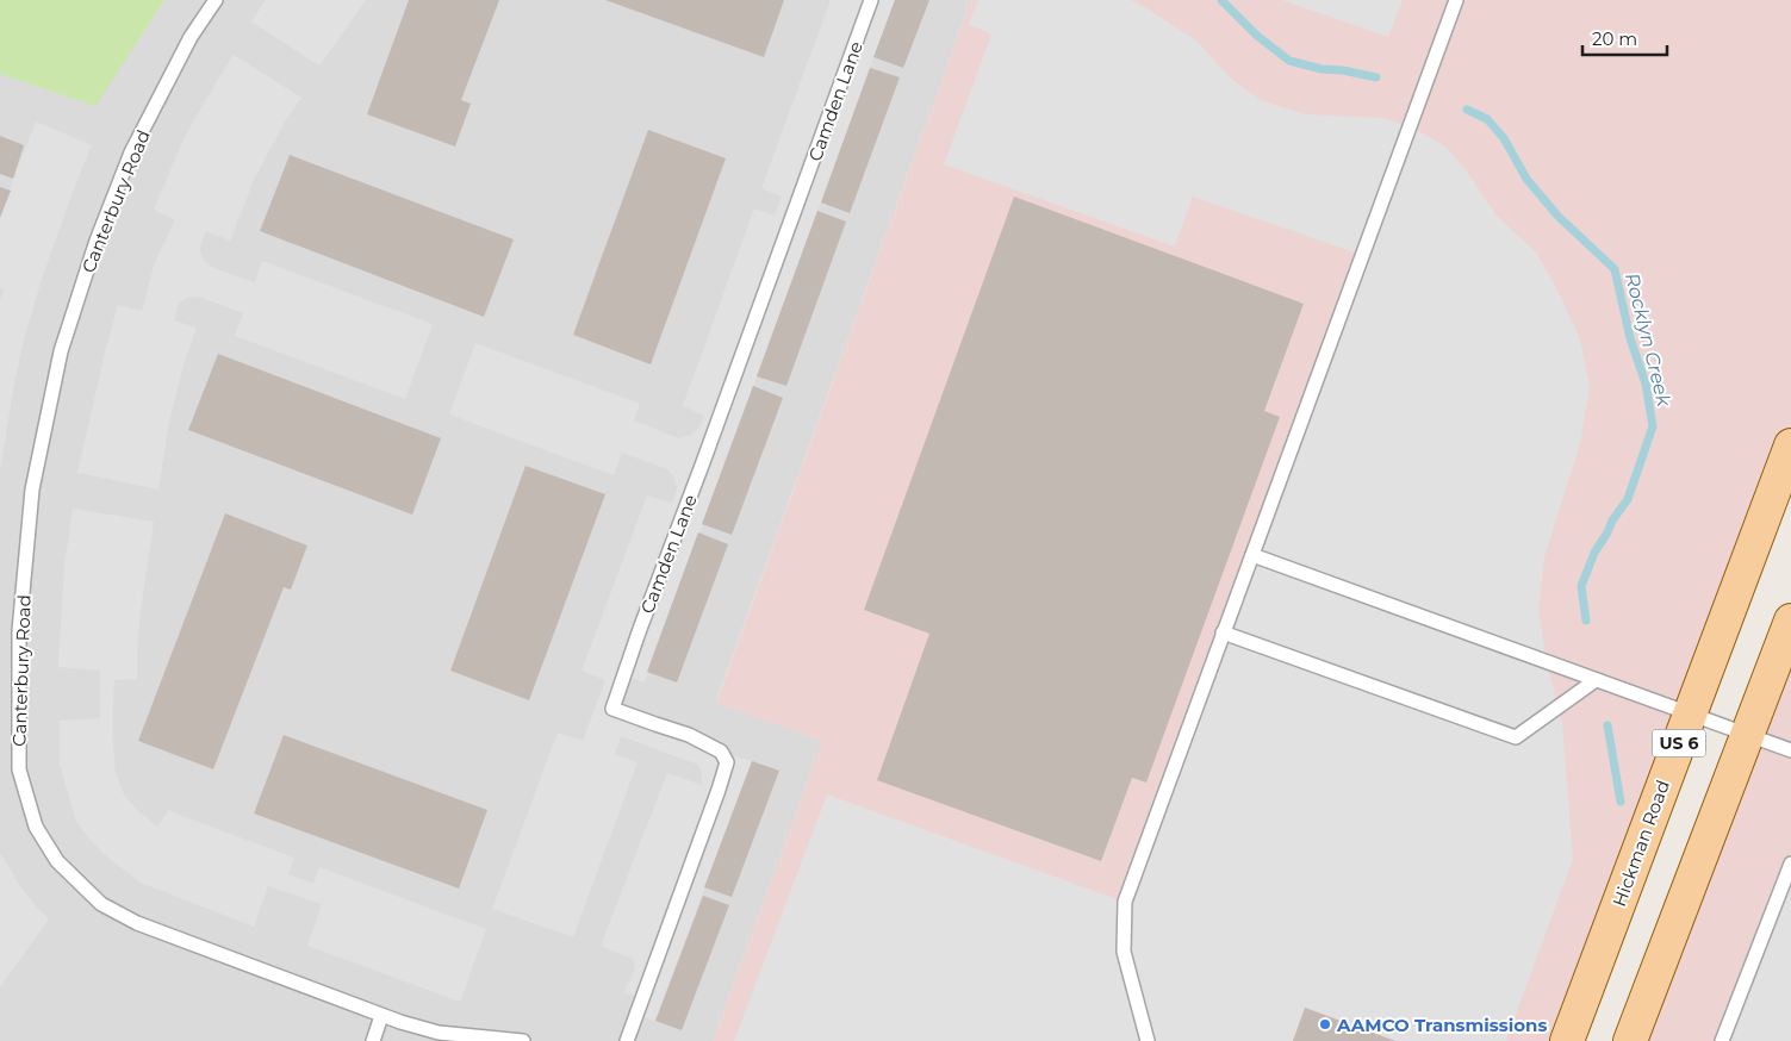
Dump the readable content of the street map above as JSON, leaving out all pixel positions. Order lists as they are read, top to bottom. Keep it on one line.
{"streets":{"main road":["US 6","Hickman Road"],"lane":["Camden Lane","Canterbury Road"]},"water":["Rocklyn Creek"],"places":["AAMCO Transmissions"],"scale_bar":"20 m"}
